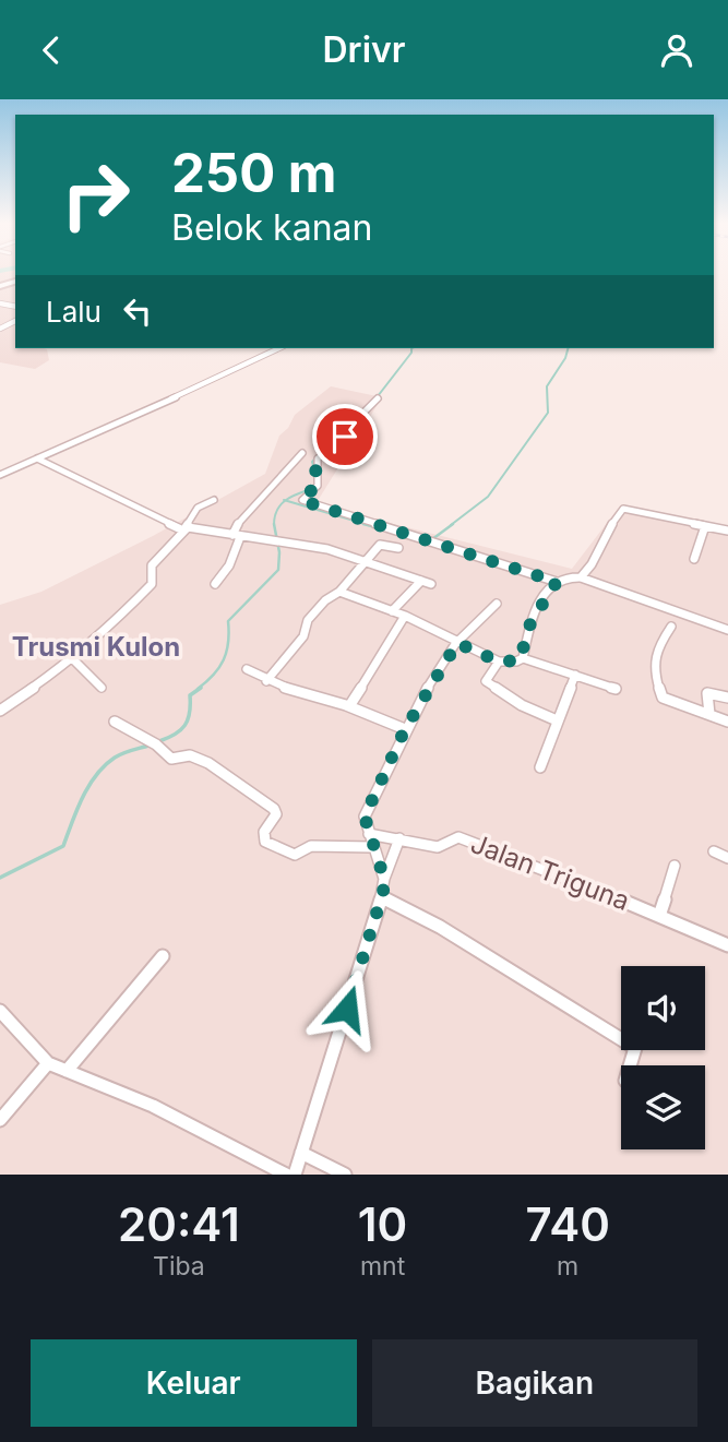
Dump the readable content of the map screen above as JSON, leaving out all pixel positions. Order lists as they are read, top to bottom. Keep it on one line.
{"streets":{"street":["Jalan Triguna"]},"districts":["Trusmi Kulon"],"page":{"header":"Drivr","turn":["250 m","Belok kanan"],"then":"Lalu","eta":["20:41","Tiba","10","mnt","740","m"],"buttons":["Keluar","Bagikan"]}}
